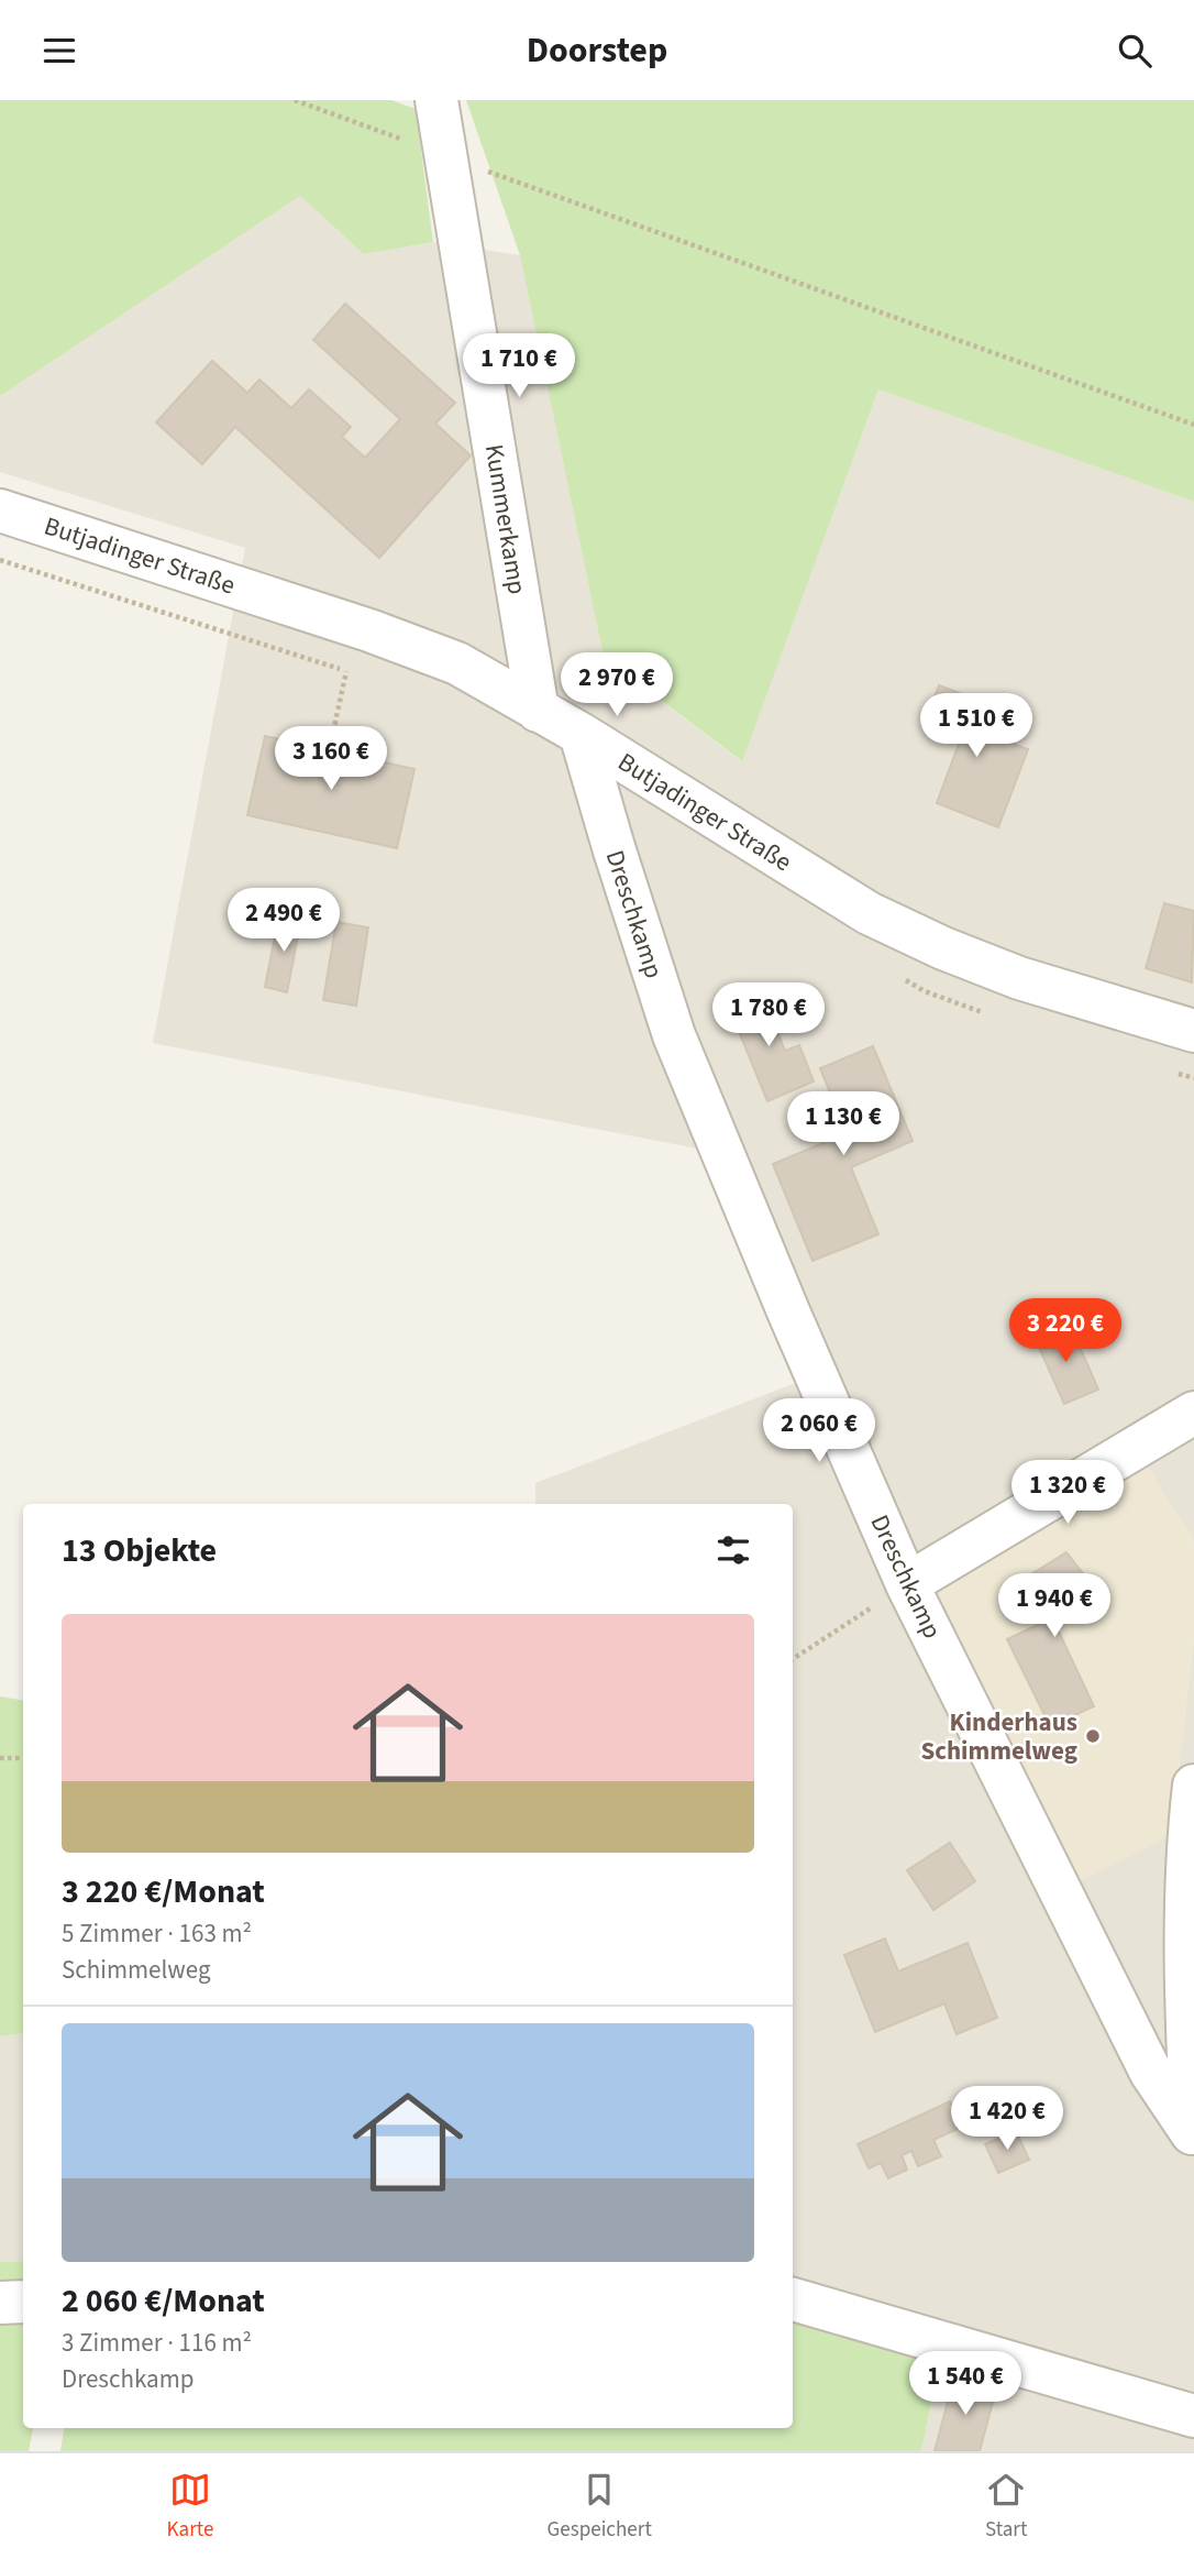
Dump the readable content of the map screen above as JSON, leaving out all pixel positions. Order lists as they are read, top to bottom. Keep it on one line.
{"streets":{"street":["Kummerkamp","Butjadinger Straße","Dreschkamp"]},"crossings":[["Kummerkamp","Butjadinger Straße"],["Butjadinger Straße","Dreschkamp"]],"places":["Kinderhaus Schimmelweg"],"page":{"header":"Doorstep","price":["1 710 €","2 970 €","1 510 €","3 160 €","2 490 €","1 780 €","1 130 €","3 220 €","2 060 €","1 320 €","1 940 €","1 420 €","1 540 €"],"heading":"13 Objekte","list":[{"name":"3 220 €/Monat","note":"5 Zimmer · 163 m² · Schimmelweg"},{"name":"2 060 €/Monat","note":"3 Zimmer · 116 m² · Dreschkamp"}],"tabs":["Karte","Gespeichert","Start"]}}
